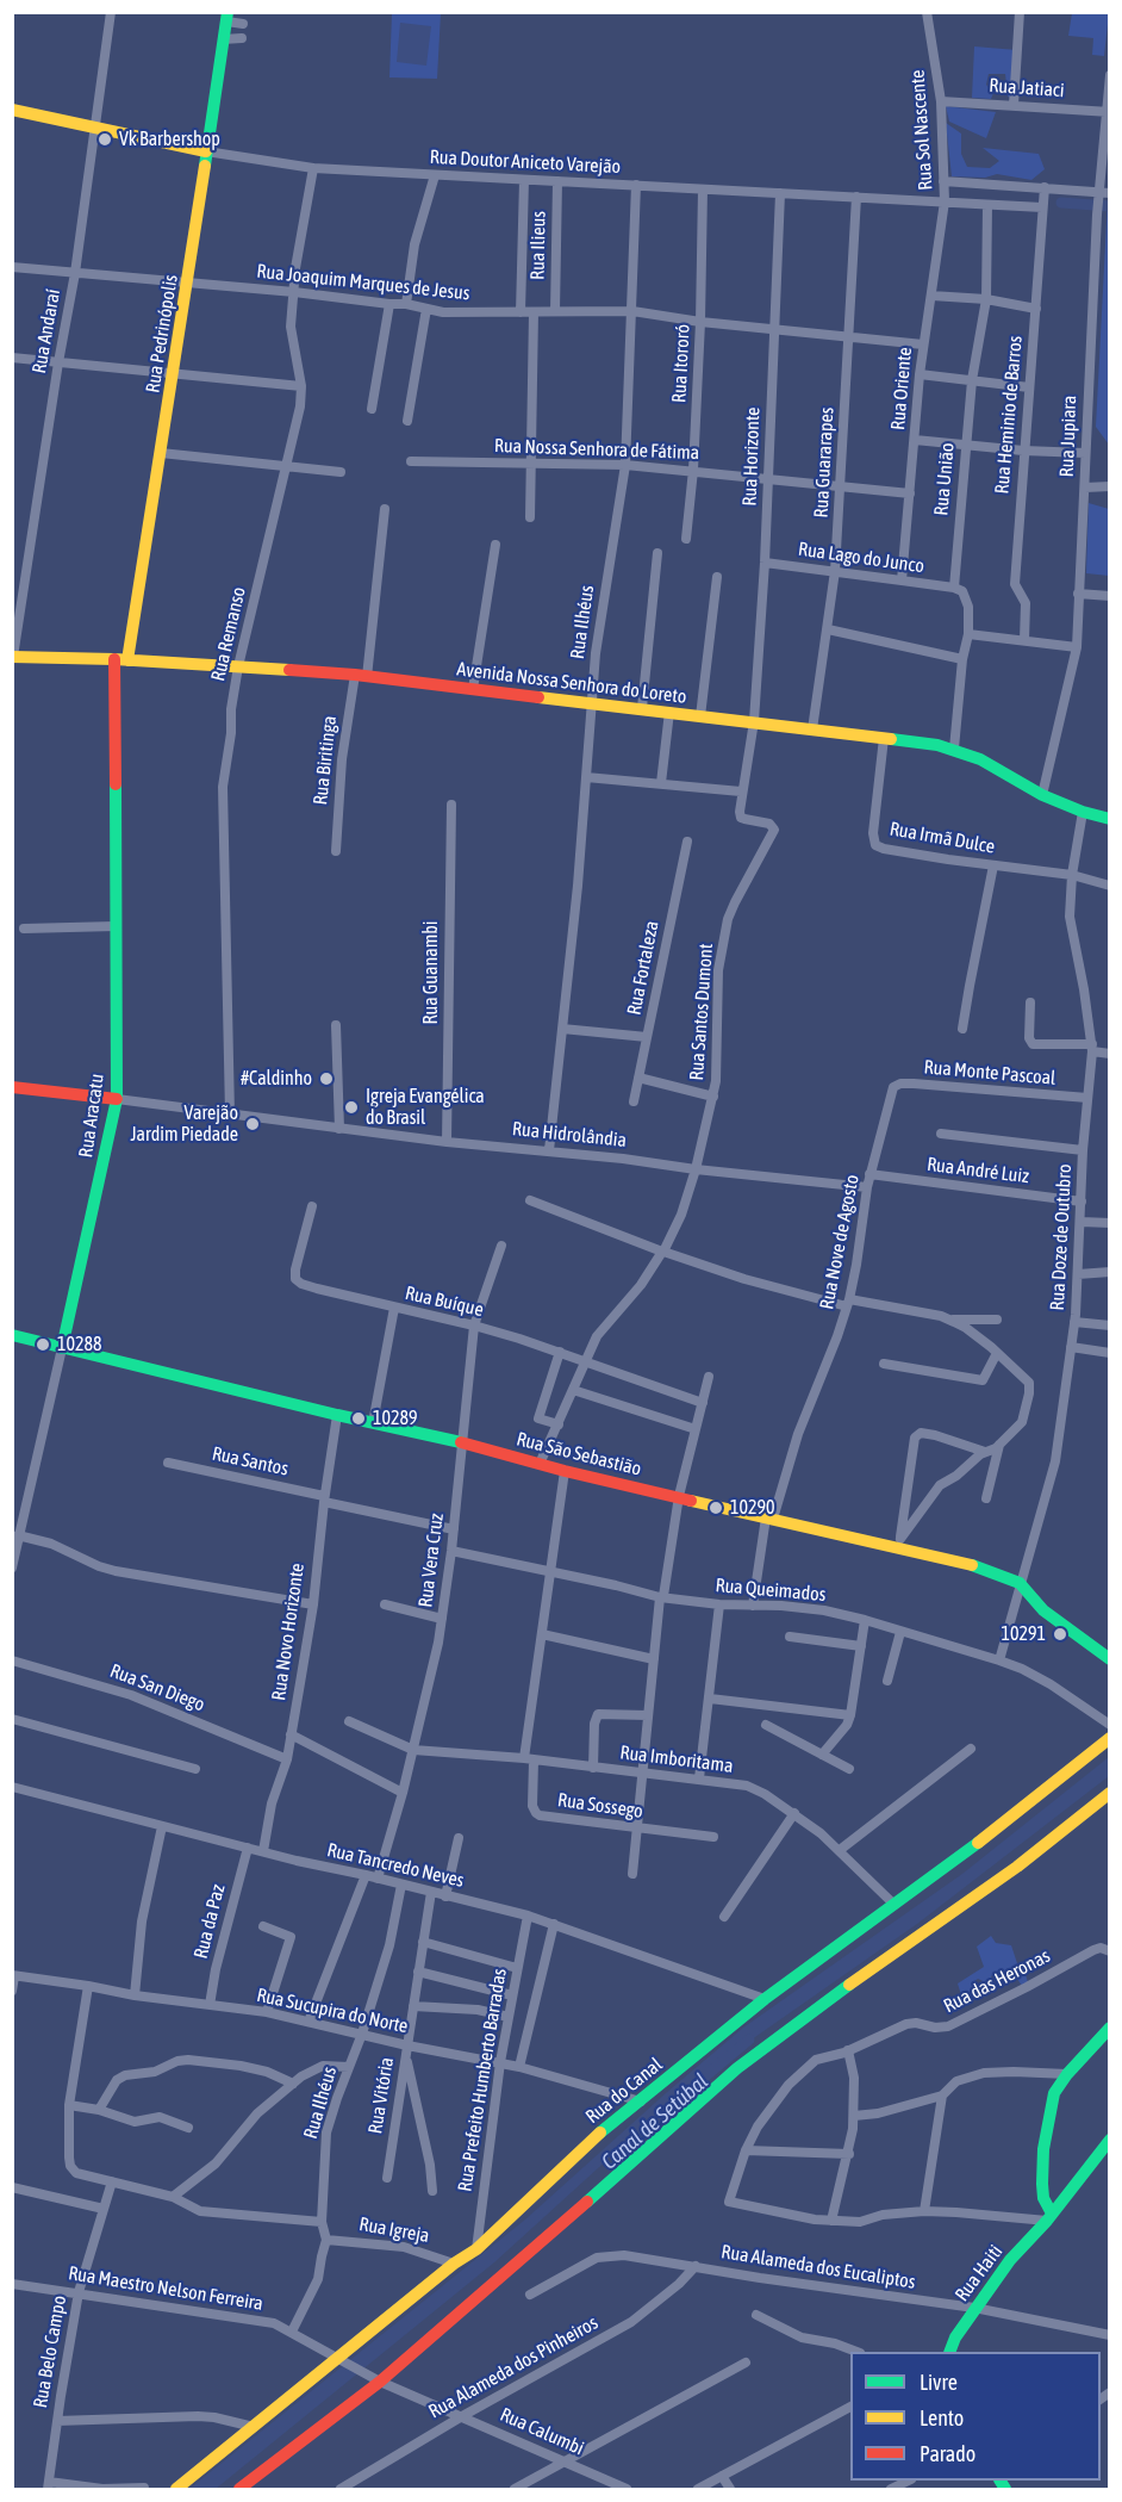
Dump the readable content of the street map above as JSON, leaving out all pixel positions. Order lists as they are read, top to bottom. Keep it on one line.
{"streets":{"street":["Rua Jatiaci","Rua Sol Nascente","Rua Doutor Aniceto Varejão","Rua Ilieus","Rua Joaquim Marques de Jesus","Rua Andaraí","Rua Pedrinópolis","Rua Itororó","Rua Oriente","Rua Heminio de Barros","Rua Jupiara","Rua Nossa Senhora de Fátima","Rua Horizonte","Rua Guararapes","Rua União","Rua Lago do Junco","Rua Ilhéus","Rua Remanso","Avenida Nossa Senhora do Loreto","Rua Biritinga","Rua Irmã Dulce","Rua Fortaleza","Rua Guanambi","Rua Santos Dumont","Rua Monte Pascoal","Rua Aracatu","Rua Hidrolândia","Rua André Luiz","Rua Doze de Outubro","Rua Nove de Agosto","Rua Buíque","Rua São Sebastião","Rua Santos","Rua Vera Cruz","Rua Queimados","Rua Novo Horizonte","Rua San Diego","Rua Imboritama","Rua Sossego","Rua Tancredo Neves","Rua da Paz","Rua das Heronas","Rua Sucupira do Norte","Rua Prefeito Humberto Barradas","Rua do Canal","Rua Vitória","Rua Igreja","Rua Alameda dos Eucaliptos","Rua Haiti","Rua Maestro Nelson Ferreira","Rua Belo Campo","Rua Alameda dos Pinheiros","Rua Calumbi"]},"crossings":[["Rua Jatiaci","Rua Sol Nascente"],["Rua Jatiaci","Rua Jupiara"],["Rua Sol Nascente","Rua Doutor Aniceto Varejão"],["Rua Sol Nascente","Rua Oriente"],["Rua Doutor Aniceto Varejão","Rua Ilieus"],["Rua Doutor Aniceto Varejão","Rua Andaraí"],["Rua Doutor Aniceto Varejão","Rua Pedrinópolis"],["Rua Doutor Aniceto Varejão","Rua Itororó"],["Rua Doutor Aniceto Varejão","Rua Oriente"],["Rua Doutor Aniceto Varejão","Rua Heminio de Barros"],["Rua Doutor Aniceto Varejão","Rua Jupiara"],["Rua Doutor Aniceto Varejão","Rua Horizonte"],["Rua Doutor Aniceto Varejão","Rua Guararapes"],["Rua Doutor Aniceto Varejão","Rua União"],["Rua Doutor Aniceto Varejão","Rua Ilhéus"],["Rua Doutor Aniceto Varejão","Rua Remanso"],["Rua Ilieus","Rua Joaquim Marques de Jesus"],["Rua Joaquim Marques de Jesus","Rua Andaraí"],["Rua Joaquim Marques de Jesus","Rua Pedrinópolis"],["Rua Joaquim Marques de Jesus","Rua Itororó"],["Rua Joaquim Marques de Jesus","Rua Oriente"],["Rua Joaquim Marques de Jesus","Rua Horizonte"],["Rua Joaquim Marques de Jesus","Rua Guararapes"],["Rua Joaquim Marques de Jesus","Rua Ilhéus"],["Rua Joaquim Marques de Jesus","Rua Remanso"],["Rua Andaraí","Avenida Nossa Senhora do Loreto"],["Rua Pedrinópolis","Avenida Nossa Senhora do Loreto"],["Rua Pedrinópolis","Rua Aracatu"],["Rua Itororó","Rua Nossa Senhora de Fátima"],["Rua Oriente","Rua Nossa Senhora de Fátima"],["Rua Oriente","Rua Lago do Junco"],["Rua Jupiara","Avenida Nossa Senhora do Loreto"],["Rua Nossa Senhora de Fátima","Rua Horizonte"],["Rua Nossa Senhora de Fátima","Rua Guararapes"],["Rua Nossa Senhora de Fátima","Rua Ilhéus"],["Rua Horizonte","Rua Lago do Junco"],["Rua Horizonte","Avenida Nossa Senhora do Loreto"],["Rua Horizonte","Rua Santos Dumont"],["Rua Guararapes","Rua Lago do Junco"],["Rua Guararapes","Avenida Nossa Senhora do Loreto"],["Rua União","Rua Lago do Junco"],["Rua União","Avenida Nossa Senhora do Loreto"],["Rua Ilhéus","Avenida Nossa Senhora do Loreto"],["Rua Ilhéus","Rua Hidrolândia"],["Rua Ilhéus","Rua Tancredo Neves"],["Rua Ilhéus","Rua Sucupira do Norte"],["Rua Ilhéus","Rua Igreja"],["Rua Ilhéus","Rua Maestro Nelson Ferreira"],["Rua Remanso","Avenida Nossa Senhora do Loreto"],["Rua Remanso","Rua Hidrolândia"],["Avenida Nossa Senhora do Loreto","Rua Biritinga"],["Avenida Nossa Senhora do Loreto","Rua Irmã Dulce"],["Avenida Nossa Senhora do Loreto","Rua Aracatu"],["Avenida Nossa Senhora do Loreto","Rua Doze de Outubro"],["Rua Irmã Dulce","Rua Doze de Outubro"],["Rua Guanambi","Rua Hidrolândia"],["Rua Santos Dumont","Rua Hidrolândia"],["Rua Santos Dumont","Rua Buíque"],["Rua Santos Dumont","Rua São Sebastião"],["Rua Monte Pascoal","Rua Doze de Outubro"],["Rua Monte Pascoal","Rua Nove de Agosto"],["Rua Aracatu","Rua Hidrolândia"],["Rua Aracatu","Rua São Sebastião"],["Rua Hidrolândia","Rua Nove de Agosto"],["Rua André Luiz","Rua Doze de Outubro"],["Rua André Luiz","Rua Nove de Agosto"],["Rua Doze de Outubro","Rua São Sebastião"],["Rua Doze de Outubro","Rua Queimados"],["Rua Nove de Agosto","Rua São Sebastião"],["Rua Nove de Agosto","Rua Queimados"],["Rua Buíque","Rua Vera Cruz"],["Rua São Sebastião","Rua Vera Cruz"],["Rua São Sebastião","Rua Novo Horizonte"],["Rua Santos","Rua Vera Cruz"],["Rua Santos","Rua Novo Horizonte"],["Rua Vera Cruz","Rua Queimados"],["Rua Vera Cruz","Rua Imboritama"],["Rua Vera Cruz","Rua Tancredo Neves"],["Rua Novo Horizonte","Rua San Diego"],["Rua Novo Horizonte","Rua Tancredo Neves"],["Rua Imboritama","Rua Sossego"],["Rua Imboritama","Rua do Canal"],["Rua Tancredo Neves","Rua da Paz"],["Rua Tancredo Neves","Rua Prefeito Humberto Barradas"],["Rua Tancredo Neves","Rua do Canal"],["Rua Tancredo Neves","Rua Vitória"],["Rua da Paz","Rua Sucupira do Norte"],["Rua Sucupira do Norte","Rua Prefeito Humberto Barradas"],["Rua Sucupira do Norte","Rua do Canal"],["Rua Sucupira do Norte","Rua Vitória"],["Rua Prefeito Humberto Barradas","Rua do Canal"],["Rua do Canal","Rua Igreja"],["Rua do Canal","Rua Maestro Nelson Ferreira"],["Rua Alameda dos Eucaliptos","Rua Haiti"],["Rua Alameda dos Eucaliptos","Rua Alameda dos Pinheiros"],["Rua Maestro Nelson Ferreira","Rua Belo Campo"],["Rua Maestro Nelson Ferreira","Rua Calumbi"],["Rua Alameda dos Pinheiros","Rua Calumbi"]],"water":["Canal de Setúbal"],"places":["Vk Barbershop","#Caldinho","Igreja Evangélica do Brasil","Varejão Jardim Piedade","10288","10289","10290","10291"],"legend":["Livre","Lento","Parado"]}
